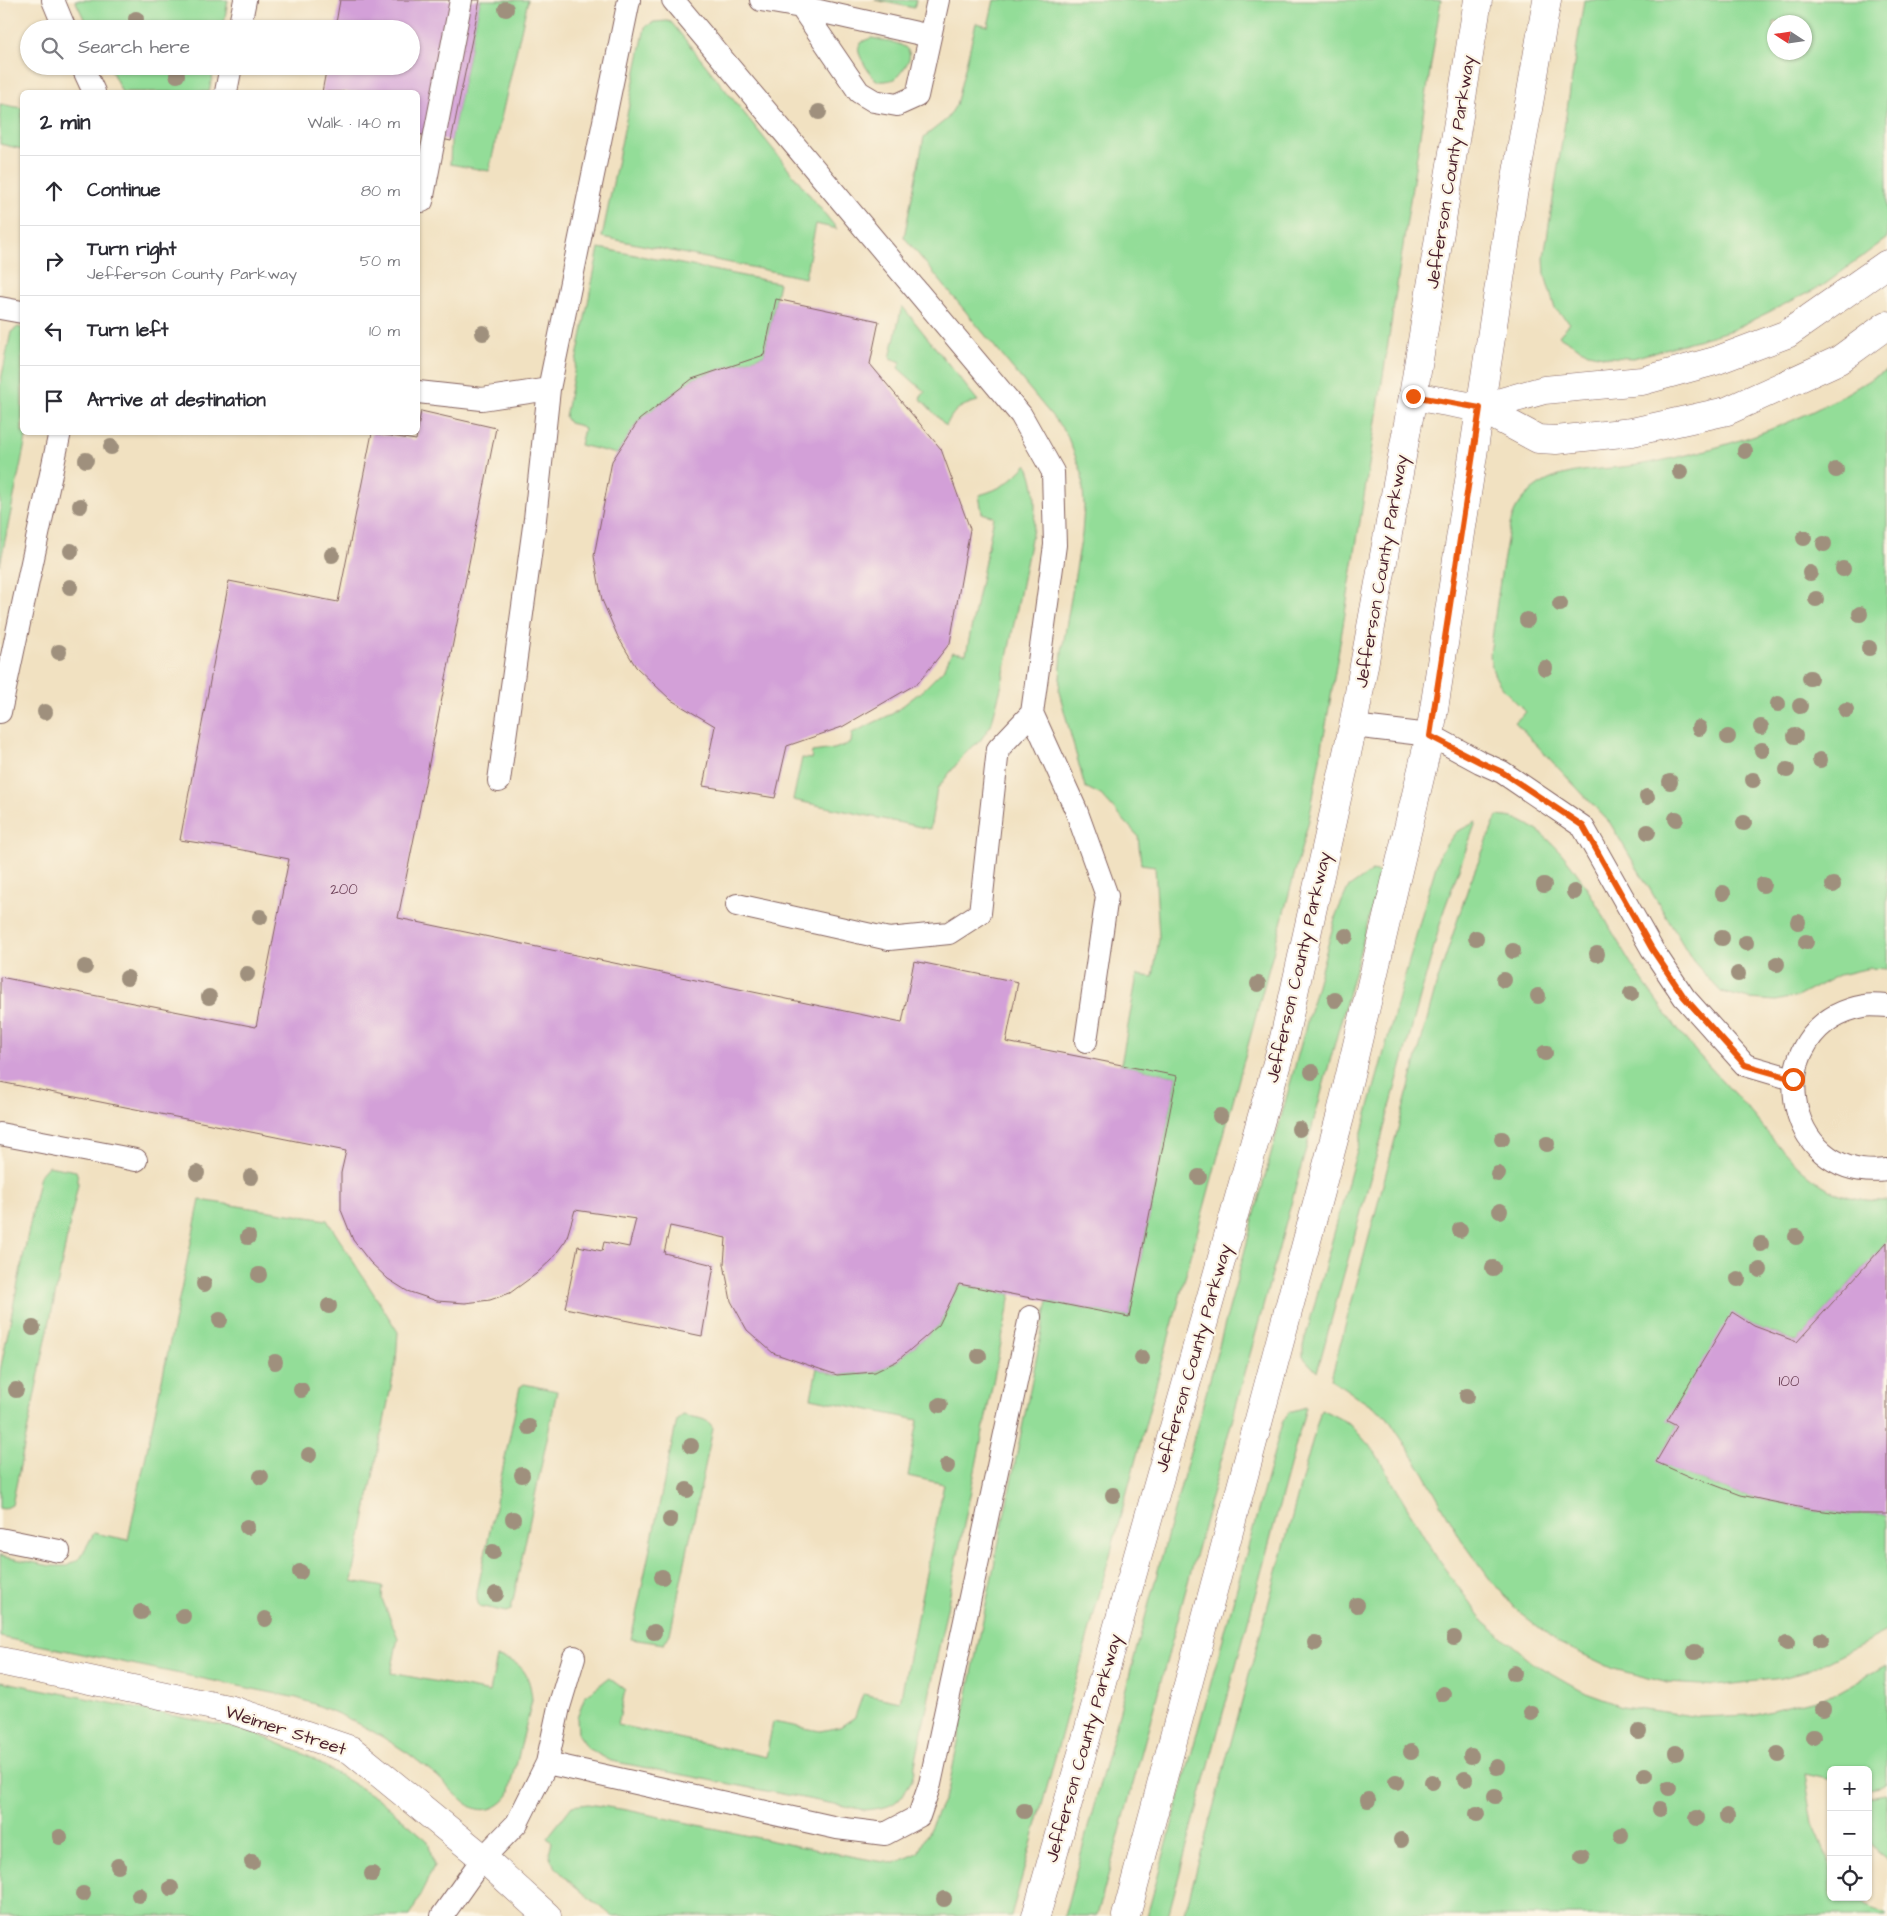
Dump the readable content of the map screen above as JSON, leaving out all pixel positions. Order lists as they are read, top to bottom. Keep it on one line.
{"streets":{"street":["Jefferson County Parkway","Weimer Street"]},"house_numbers":["200","100"],"north":"left","page":{"search":"Search here","heading":["2 min","Walk · 140 m"],"list":[["Continue","80 m"],["Turn right","Jefferson County Parkway","50 m"],["Turn left","10 m"],"Arrive at destination"],"map_buttons":["+","−"]}}
